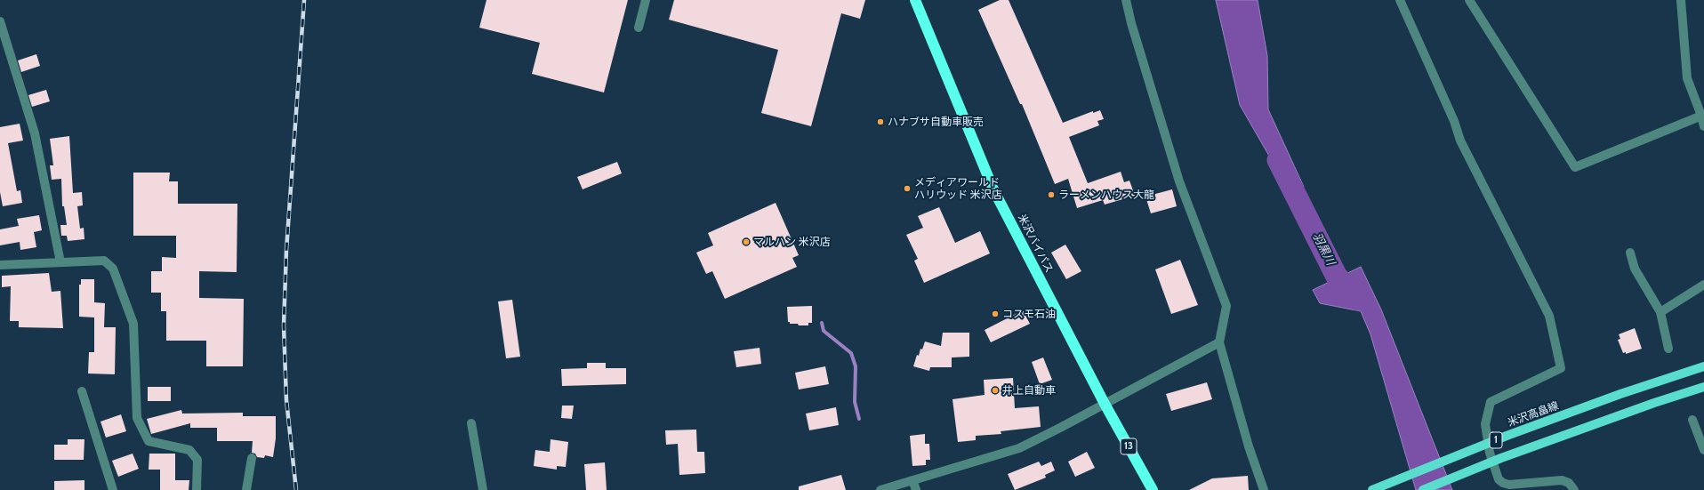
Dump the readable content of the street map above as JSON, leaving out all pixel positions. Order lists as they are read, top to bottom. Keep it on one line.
{"streets":{"highway":["米沢バイパス","13"],"main road":["米沢高畠線","1"]},"water":["羽黒川"],"places":["ハナブサ自動車販売","メディアワールド ハリウッド 米沢店","ラーメンハウス大龍","マルハン 米沢店","コスモ石油","井上自動車"]}
